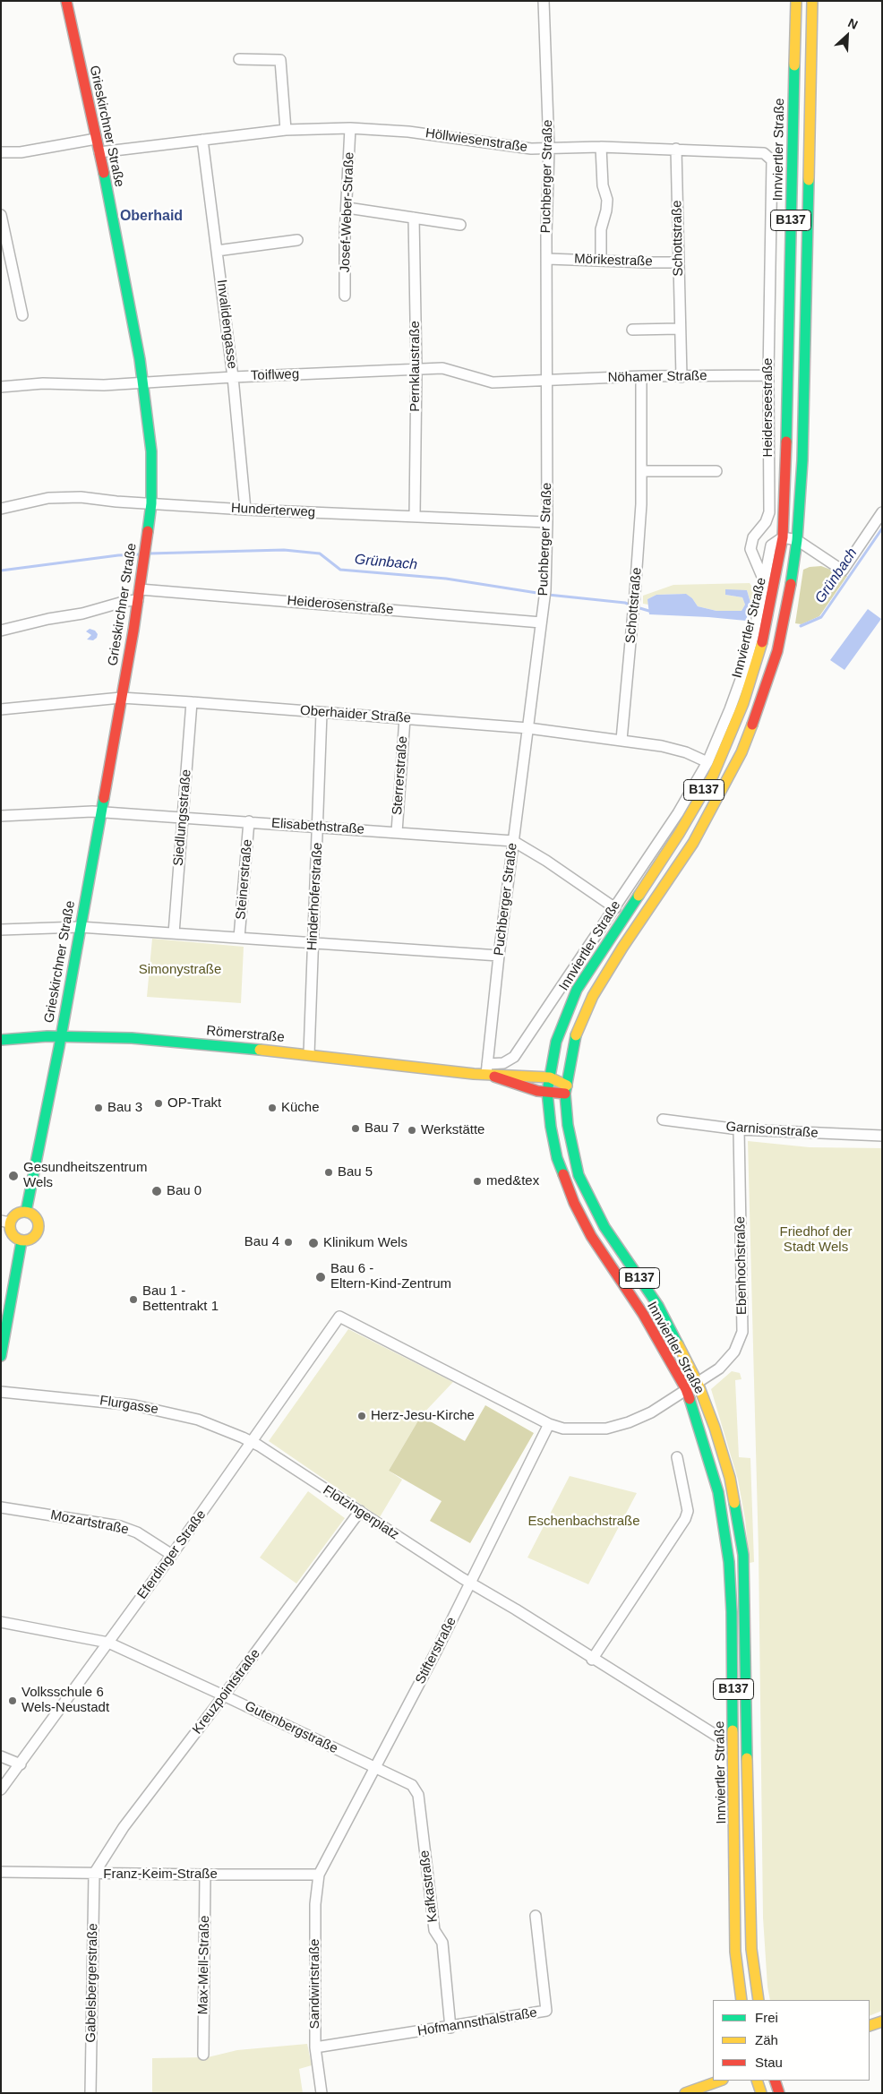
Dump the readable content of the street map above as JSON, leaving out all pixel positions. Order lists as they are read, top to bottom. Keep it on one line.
{"streets":{"main road":["Grieskirchner Straße","Innviertler Straße","B137","Römerstraße"],"street":["Höllwiesenstraße","Puchberger Straße","Josef-Weber-Straße","Schottstraße","Mörikestraße","Invalidengasse","Pernklaustraße","Toiflweg","Nöhamer Straße","Heiderseestraße","Hunderterweg","Heiderosenstraße","Oberhaider Straße","Sterrerstraße","Siedlungsstraße","Elisabethstraße","Steinerstraße","Hinderhoferstraße","Garnisonstraße","Ebenhochstraße","Flurgasse","Flotzingerplatz","Mozartstraße","Eferdinger Straße","Stifterstraße","Kreuzpointstraße","Gutenbergstraße","Franz-Keim-Straße","Kafkastraße","Max-Mell-Straße","Gabelsbergerstraße","Sandwirtstraße","Hofmannsthalstraße"]},"crossings":[["Grieskirchner Straße","Höllwiesenstraße"],["Grieskirchner Straße","Toiflweg"],["Grieskirchner Straße","Hunderterweg"],["Grieskirchner Straße","Heiderosenstraße"],["Grieskirchner Straße","Oberhaider Straße"],["Grieskirchner Straße","Elisabethstraße"],["Grieskirchner Straße","Römerstraße"],["Höllwiesenstraße","Puchberger Straße"],["Höllwiesenstraße","Josef-Weber-Straße"],["Höllwiesenstraße","Schottstraße"],["Höllwiesenstraße","Invalidengasse"],["Höllwiesenstraße","Heiderseestraße"],["Innviertler Straße","Römerstraße"],["Innviertler Straße","Ebenhochstraße"],["Puchberger Straße","Mörikestraße"],["Puchberger Straße","Toiflweg"],["Puchberger Straße","Nöhamer Straße"],["Puchberger Straße","Hunderterweg"],["Puchberger Straße","Heiderosenstraße"],["Puchberger Straße","Oberhaider Straße"],["Puchberger Straße","Elisabethstraße"],["Puchberger Straße","Römerstraße"],["Schottstraße","Mörikestraße"],["Schottstraße","Nöhamer Straße"],["Schottstraße","Oberhaider Straße"],["Invalidengasse","Toiflweg"],["Invalidengasse","Hunderterweg"],["Pernklaustraße","Toiflweg"],["Pernklaustraße","Hunderterweg"],["Toiflweg","Nöhamer Straße"],["Nöhamer Straße","Heiderseestraße"],["Oberhaider Straße","Sterrerstraße"],["Oberhaider Straße","Siedlungsstraße"],["Oberhaider Straße","Hinderhoferstraße"],["Sterrerstraße","Elisabethstraße"],["Siedlungsstraße","Elisabethstraße"],["Elisabethstraße","Steinerstraße"],["Elisabethstraße","Hinderhoferstraße"],["Hinderhoferstraße","Römerstraße"],["Garnisonstraße","Ebenhochstraße"],["Ebenhochstraße","Eferdinger Straße"],["Ebenhochstraße","Stifterstraße"],["Flurgasse","Flotzingerplatz"],["Flurgasse","Eferdinger Straße"],["Flotzingerplatz","Eferdinger Straße"],["Flotzingerplatz","Stifterstraße"],["Flotzingerplatz","Kreuzpointstraße"],["Mozartstraße","Eferdinger Straße"],["Eferdinger Straße","Stifterstraße"],["Eferdinger Straße","Gutenbergstraße"],["Stifterstraße","Gutenbergstraße"],["Stifterstraße","Franz-Keim-Straße"],["Stifterstraße","Kafkastraße"],["Stifterstraße","Sandwirtstraße"],["Kreuzpointstraße","Gutenbergstraße"],["Kreuzpointstraße","Franz-Keim-Straße"],["Kreuzpointstraße","Gabelsbergerstraße"],["Gutenbergstraße","Kafkastraße"],["Franz-Keim-Straße","Max-Mell-Straße"],["Franz-Keim-Straße","Gabelsbergerstraße"],["Franz-Keim-Straße","Sandwirtstraße"],["Kafkastraße","Hofmannsthalstraße"],["Sandwirtstraße","Hofmannsthalstraße"]],"districts":["Oberhaid"],"water":["Grünbach"],"parks":["Simonystraße","Friedhof der Stadt Wels","Eschenbachstraße"],"places":["OP-Trakt","Bau 3","Küche","Bau 7","Werkstätte","Bau 5","Gesundheitszentrum Wels","med&tex","Bau 0","Bau 4","Klinikum Wels","Bau 6 - Eltern-Kind-Zentrum","Bau 1 - Bettentrakt 1","Herz-Jesu-Kirche","Volksschule 6 Wels-Neustadt"],"legend":["Frei","Zäh","Stau"],"north":"top right"}
